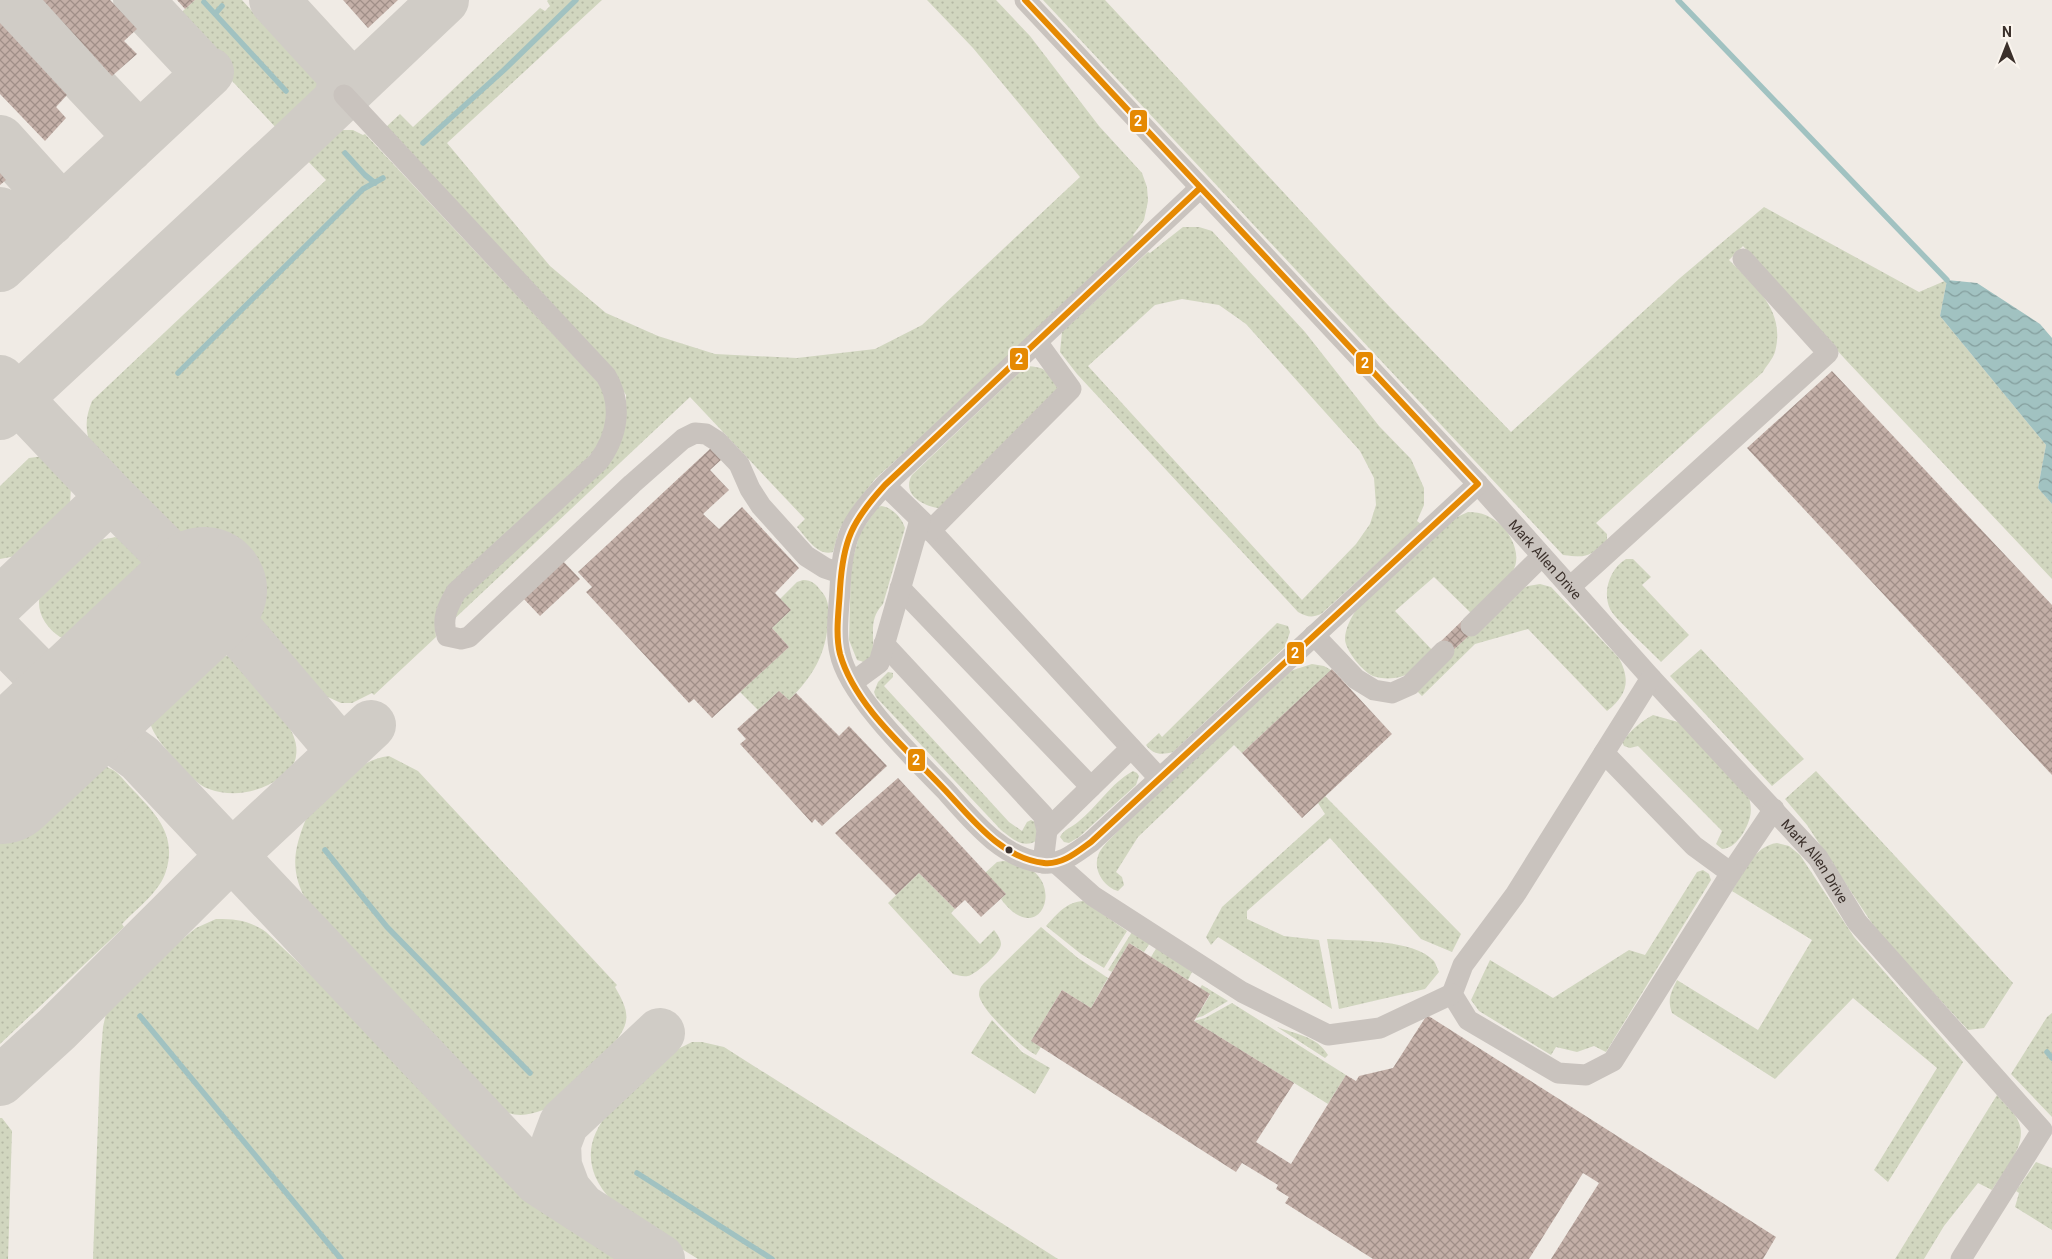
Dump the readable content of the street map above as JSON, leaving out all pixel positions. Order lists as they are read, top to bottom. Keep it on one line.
{"streets":{"lane":["Mark Allen Drive"]},"lines":["transit line 2"],"north":"top"}
